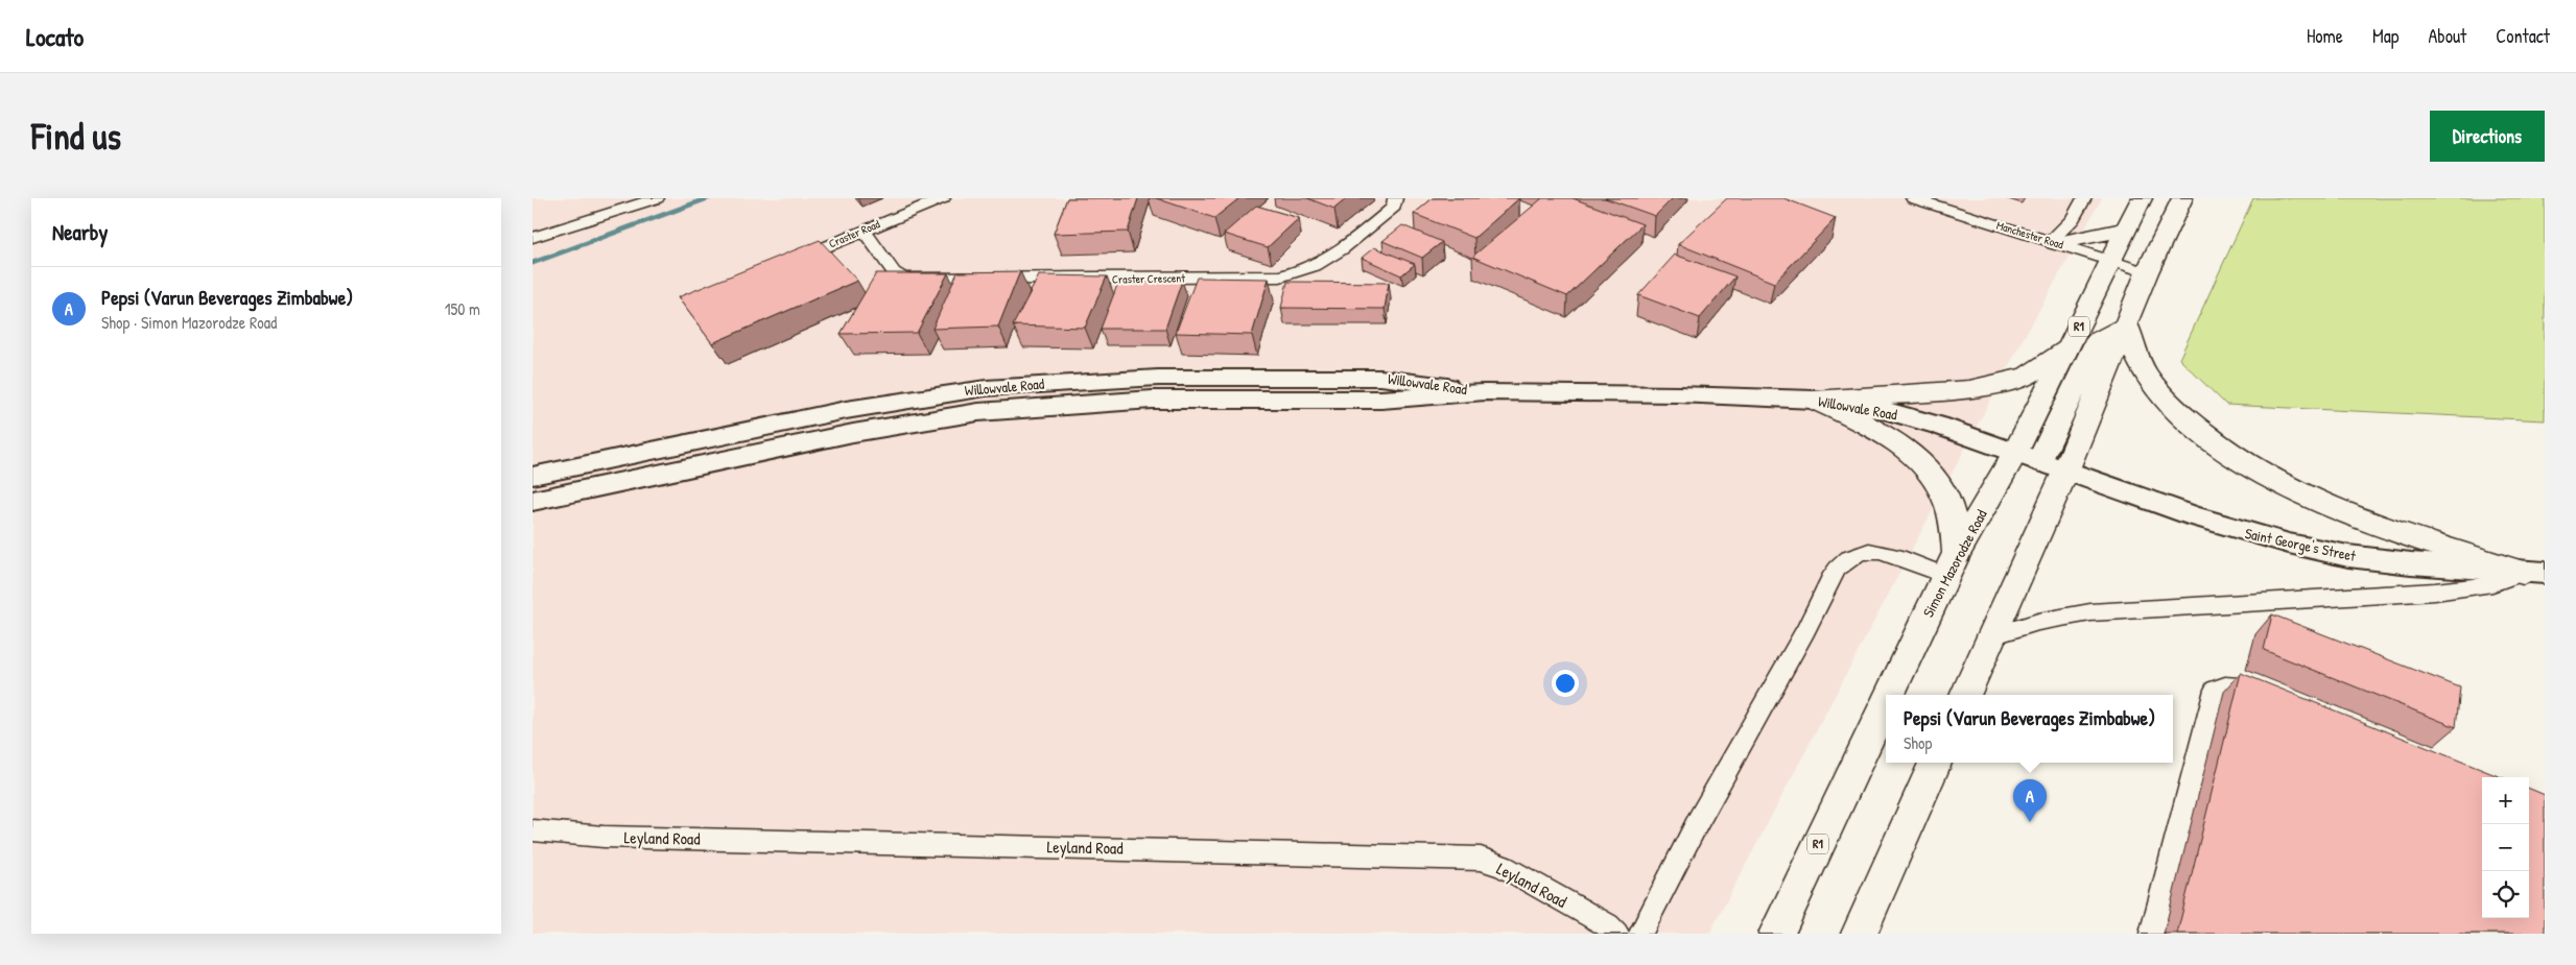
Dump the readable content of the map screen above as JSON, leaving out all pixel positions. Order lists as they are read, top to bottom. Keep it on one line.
{"streets":{"highway":["R1","Simon Mazorodze Road"],"main road":["Willowvale Road","Saint George's Street"],"street":["Craster Road","Manchester Road","Craster Crescent","Leyland Road"]},"crossings":[["Craster Road","Craster Crescent"],["Manchester Road","Simon Mazorodze Road"],["Willowvale Road","Saint George's Street"],["Willowvale Road","Simon Mazorodze Road"],["Saint George's Street","Simon Mazorodze Road"]],"page":{"header":"Locato","nav":["Home","Map","About","Contact"],"buttons":"Directions","title":"Find us","heading":"Nearby","list":[{"mark":"A","name":"Pepsi (Varun Beverages Zimbabwe)","note":"Shop · Simon Mazorodze Road","value":"150 m"}],"popup":["Pepsi (Varun Beverages Zimbabwe)","Shop"],"map_buttons":["+","−"],"pins":"A"}}
